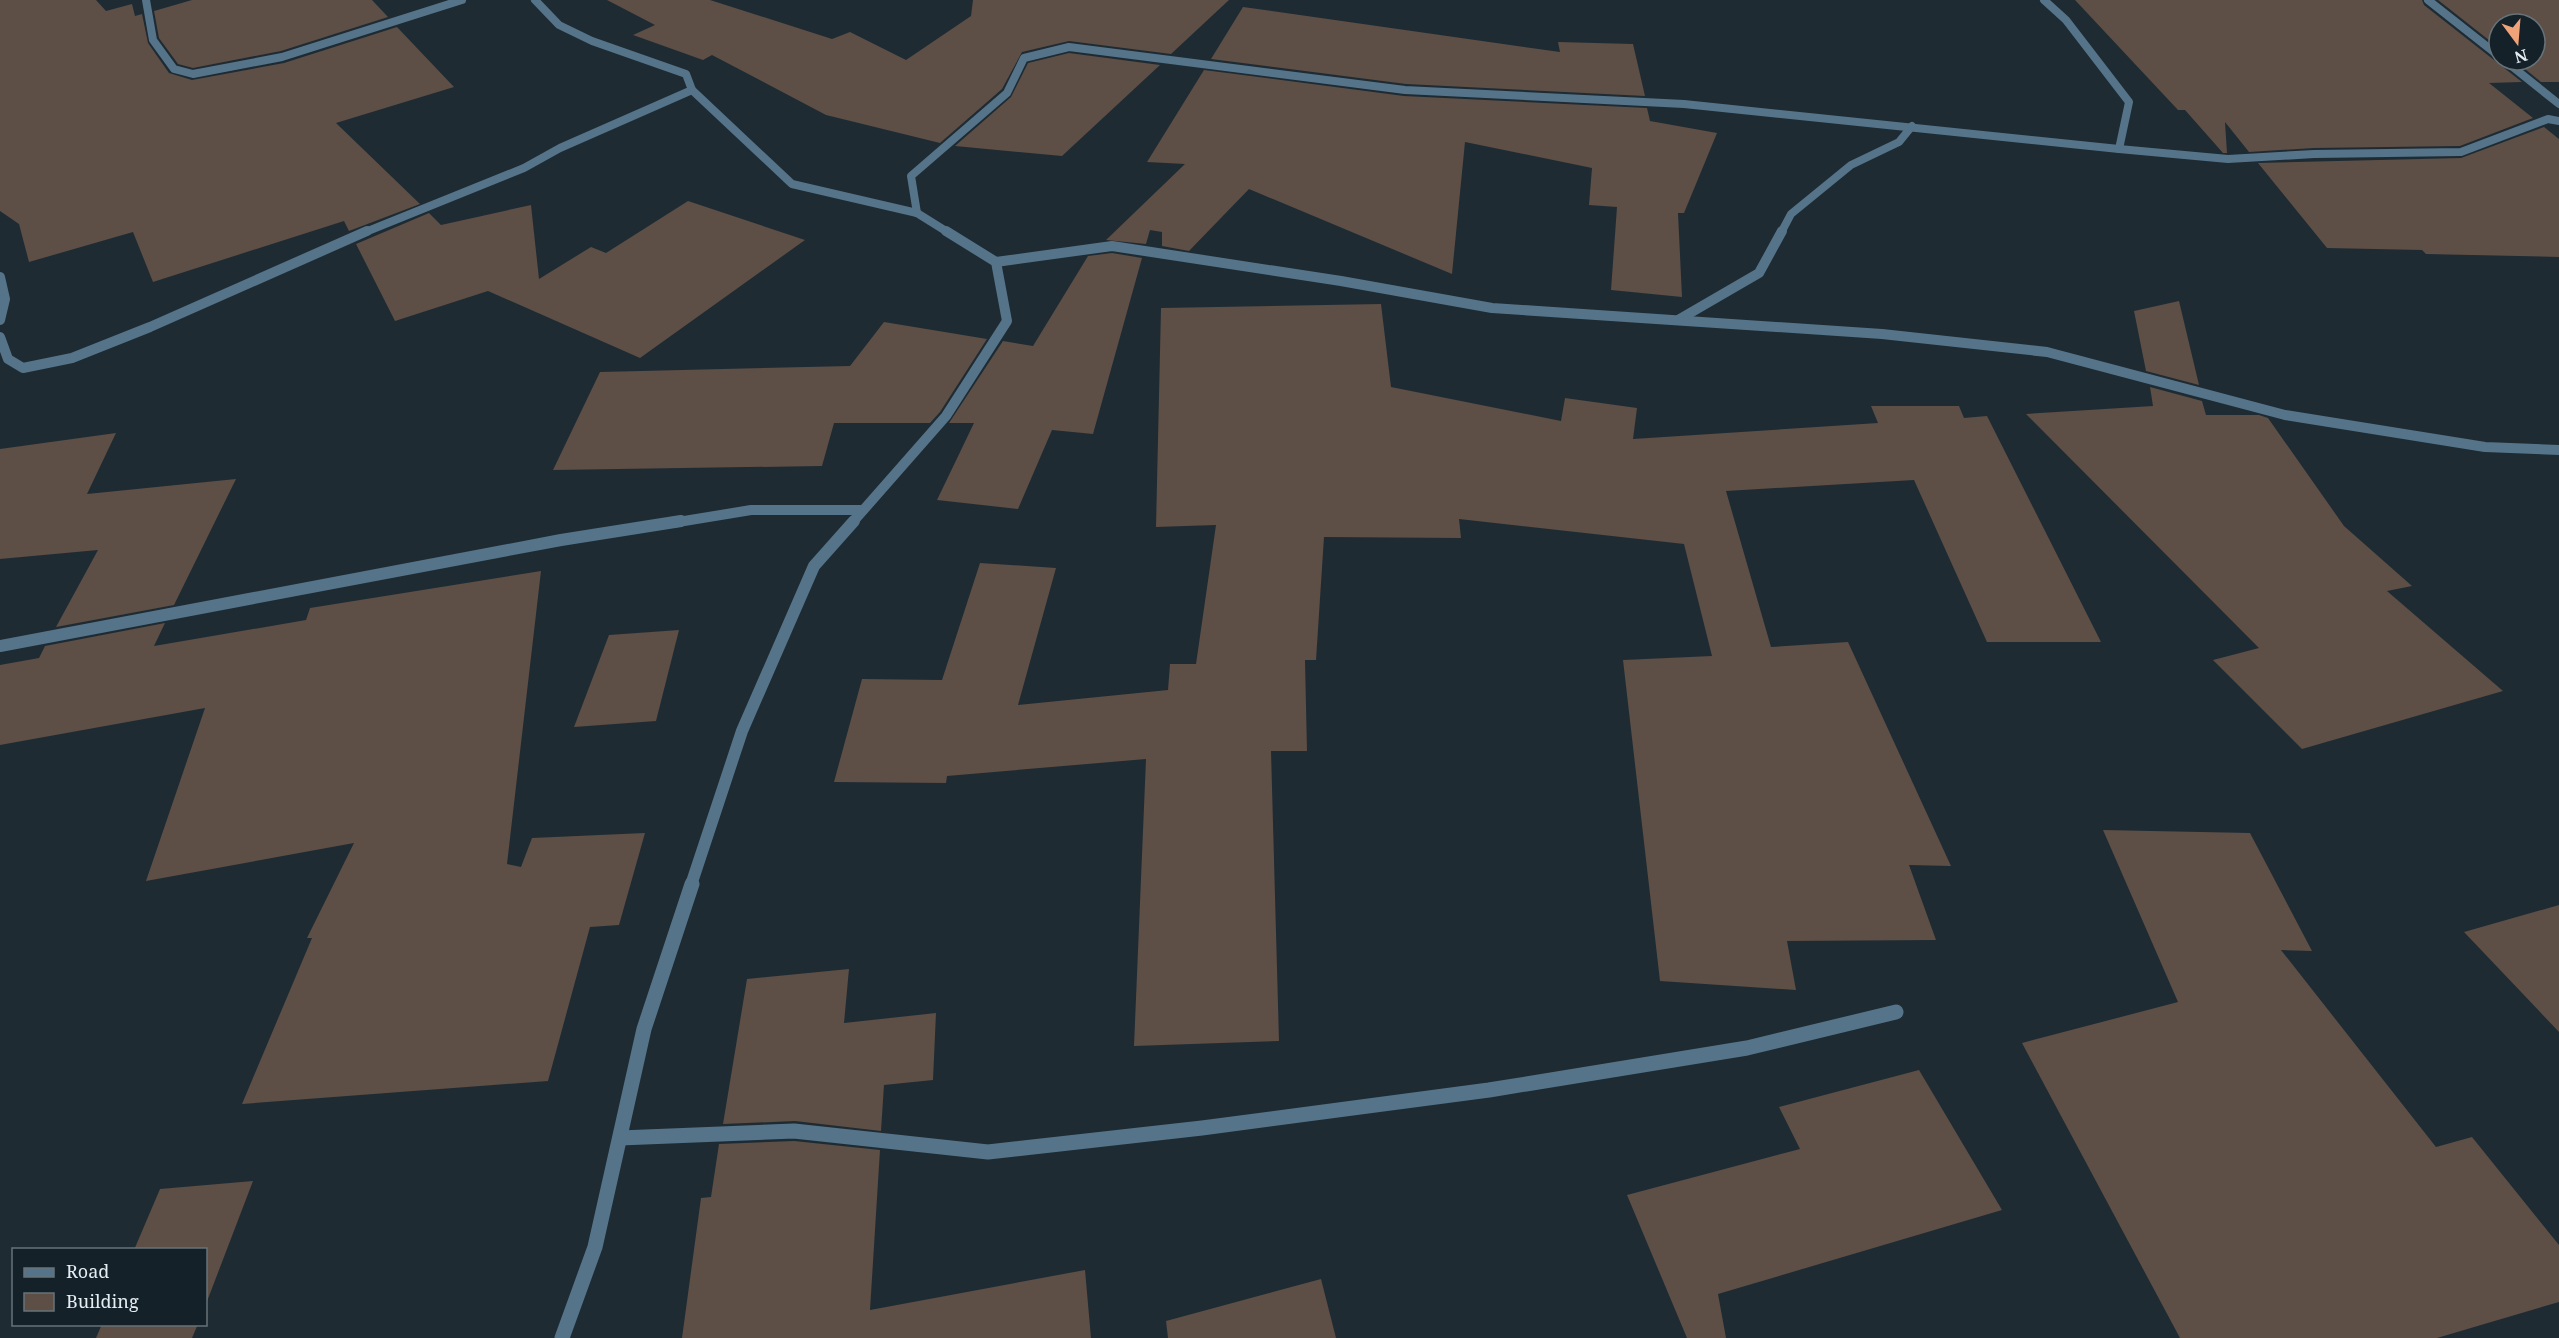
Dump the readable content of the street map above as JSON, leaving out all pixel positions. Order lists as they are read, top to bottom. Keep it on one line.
{"legend":["Road","Building"],"north":"bottom"}
